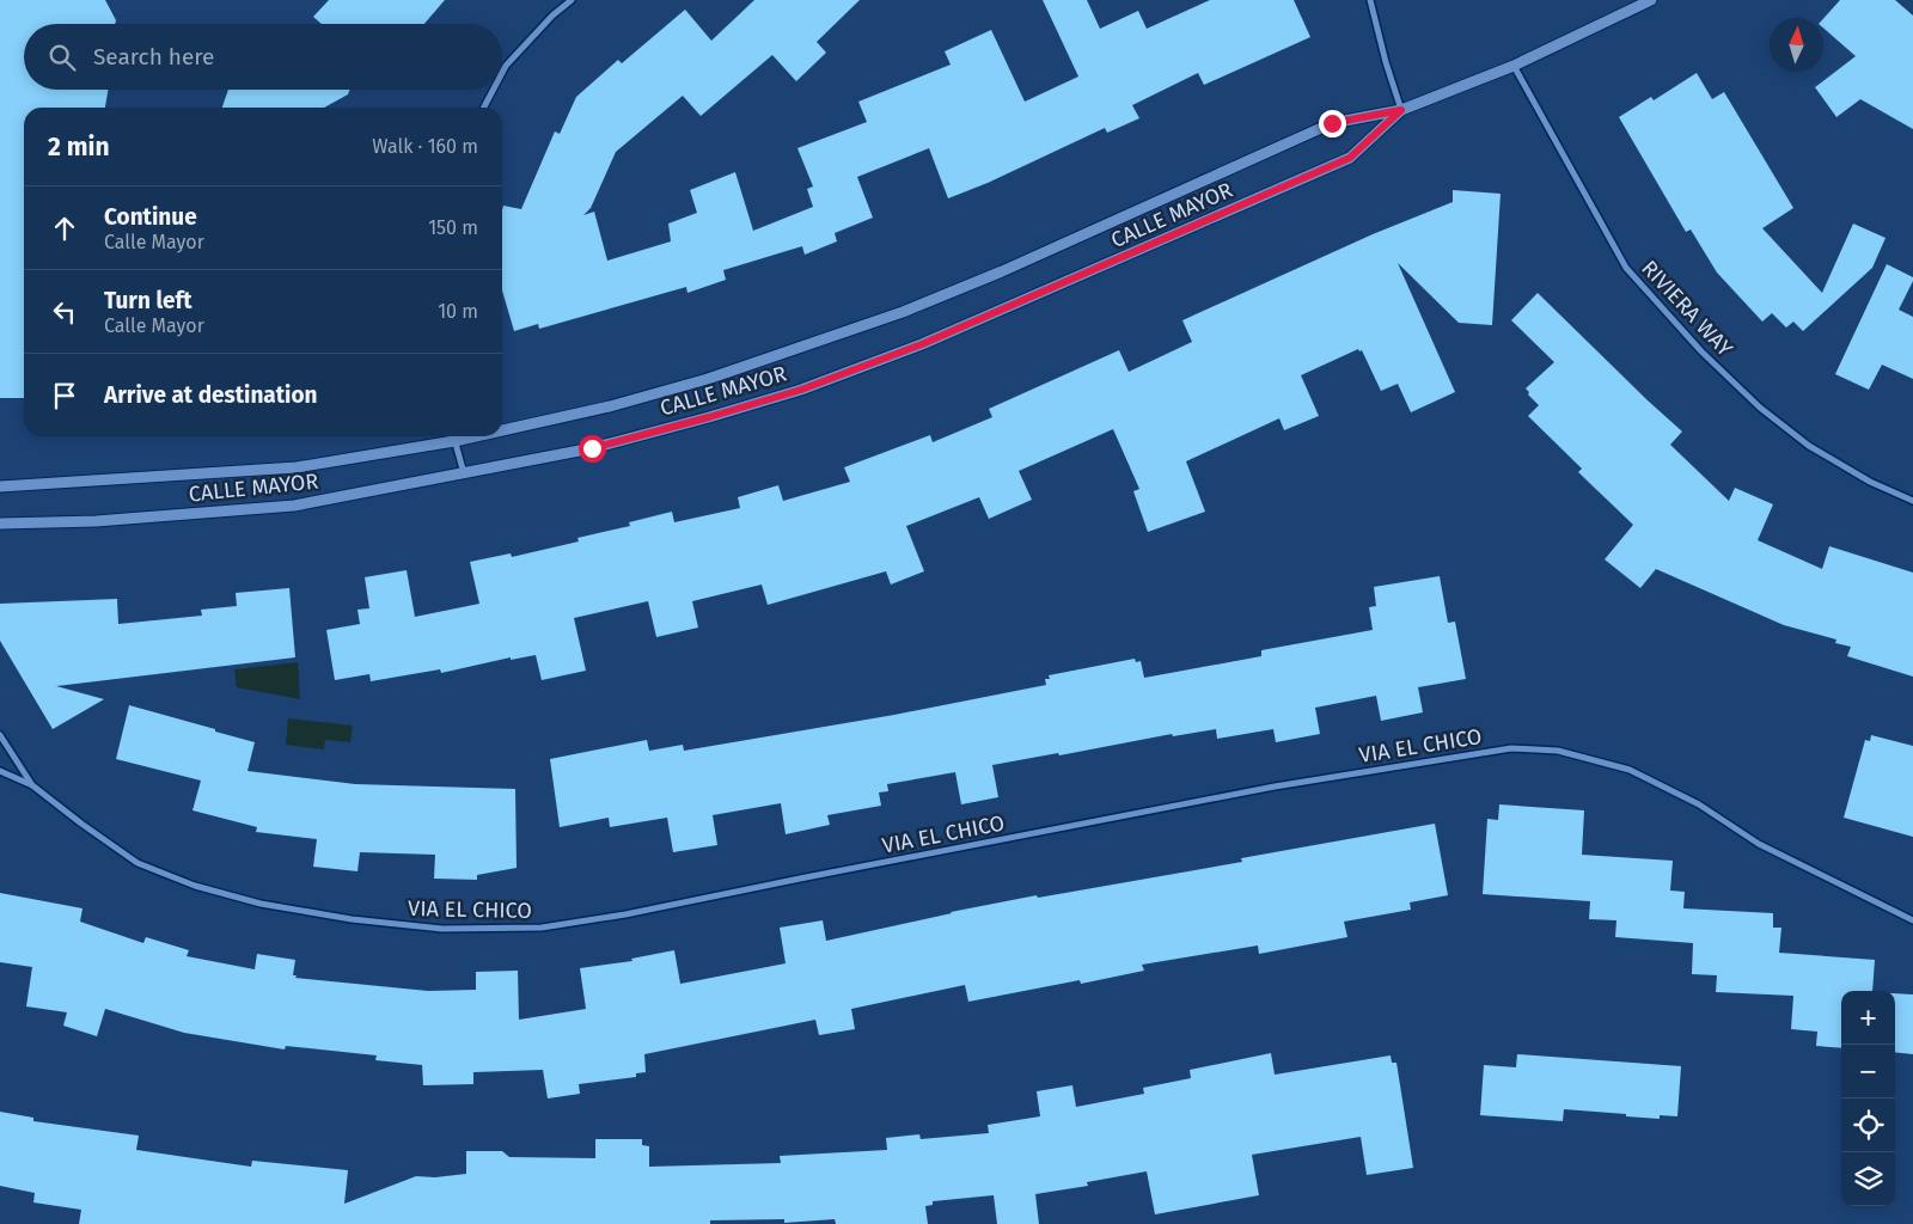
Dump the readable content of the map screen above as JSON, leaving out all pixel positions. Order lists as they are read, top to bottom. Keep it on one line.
{"streets":{"street":["CALLE MAYOR","RIVIERA WAY","VIA EL CHICO"]},"crossings":[["CALLE MAYOR","RIVIERA WAY"]],"north":"top","page":{"search":"Search here","heading":["2 min","Walk · 160 m"],"list":[["Continue","Calle Mayor","150 m"],["Turn left","Calle Mayor","10 m"],"Arrive at destination"],"map_buttons":["+","−"]}}
